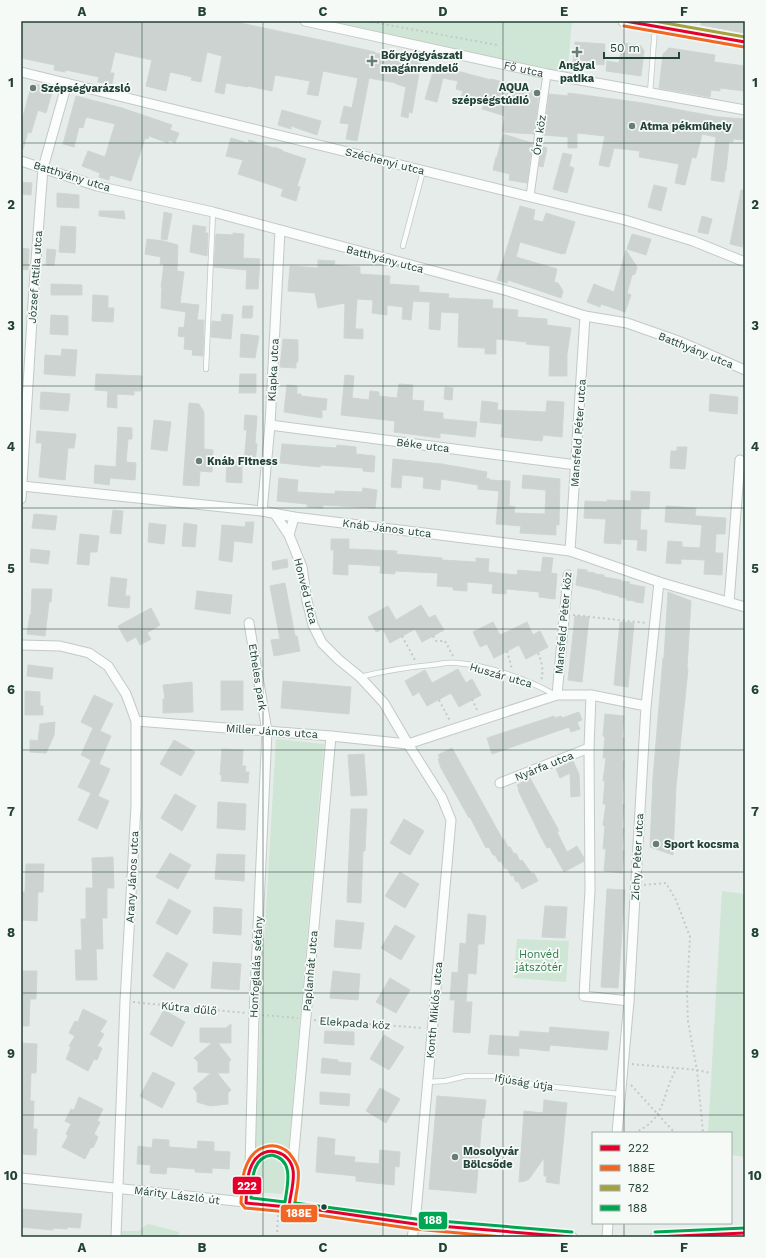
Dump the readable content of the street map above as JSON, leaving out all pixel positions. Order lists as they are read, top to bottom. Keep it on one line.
{"streets":{"street":["Fő utca","Óra köz","Széchenyi utca","Batthyány utca","József Attila utca","Klapka utca","Mansfeld Péter utca","Béke utca","Knáb János utca","Honvéd utca","Mansfeld Péter köz","Huszár utca","Etheles park","Miller János utca","Nyárfa utca","Zichy Péter utca","Arany János utca","Honfoglalás sétány","Paplanhát utca","Konth Miklós utca","Márity László út"],"lane":["Ifjúság útja"],"path":["Kútra dűlő","Elekpada köz"]},"crossings":[["Fő utca","Óra köz"],["Óra köz","Széchenyi utca"],["Széchenyi utca","József Attila utca"],["Batthyány utca","József Attila utca"],["Batthyány utca","Klapka utca"],["Batthyány utca","Mansfeld Péter utca"],["József Attila utca","Knáb János utca"],["Klapka utca","Béke utca"],["Klapka utca","Knáb János utca"],["Mansfeld Péter utca","Béke utca"],["Mansfeld Péter utca","Knáb János utca"],["Knáb János utca","Honvéd utca"],["Knáb János utca","Zichy Péter utca"],["Honvéd utca","Huszár utca"],["Honvéd utca","Miller János utca"],["Honvéd utca","Konth Miklós utca"],["Mansfeld Péter köz","Huszár utca"],["Huszár utca","Miller János utca"],["Huszár utca","Zichy Péter utca"],["Etheles park","Miller János utca"],["Etheles park","Honfoglalás sétány"],["Miller János utca","Arany János utca"],["Miller János utca","Honfoglalás sétány"],["Miller János utca","Paplanhát utca"],["Zichy Péter utca","Ifjúság útja"],["Arany János utca","Kútra dűlő"],["Arany János utca","Márity László út"],["Honfoglalás sétány","Kútra dűlő"],["Honfoglalás sétány","Elekpada köz"],["Honfoglalás sétány","Márity László út"],["Paplanhát utca","Elekpada köz"],["Paplanhát utca","Márity László út"],["Kútra dűlő","Elekpada köz"],["Konth Miklós utca","Elekpada köz"],["Konth Miklós utca","Ifjúság útja"],["Konth Miklós utca","Márity László út"]],"parks":["Honvéd játszótér"],"places":{"health":["Angyal patika","Bőrgyógyászati magánrendelő"],"other":["Szépségvarázsló","AQUA szépségstúdió","Atma pékműhely","Knáb Fitness","Sport kocsma","Mosolyvár Bölcsőde"]},"lines":["transit line 222","transit line 782","transit line 188E","transit line 188"],"legend":["222","188E","782","188"],"scale_bar":"50 m","grid":{"columns":["A","B","C","D","E","F"],"rows":["1","2","3","4","5","6","7","8","9","10"]}}
